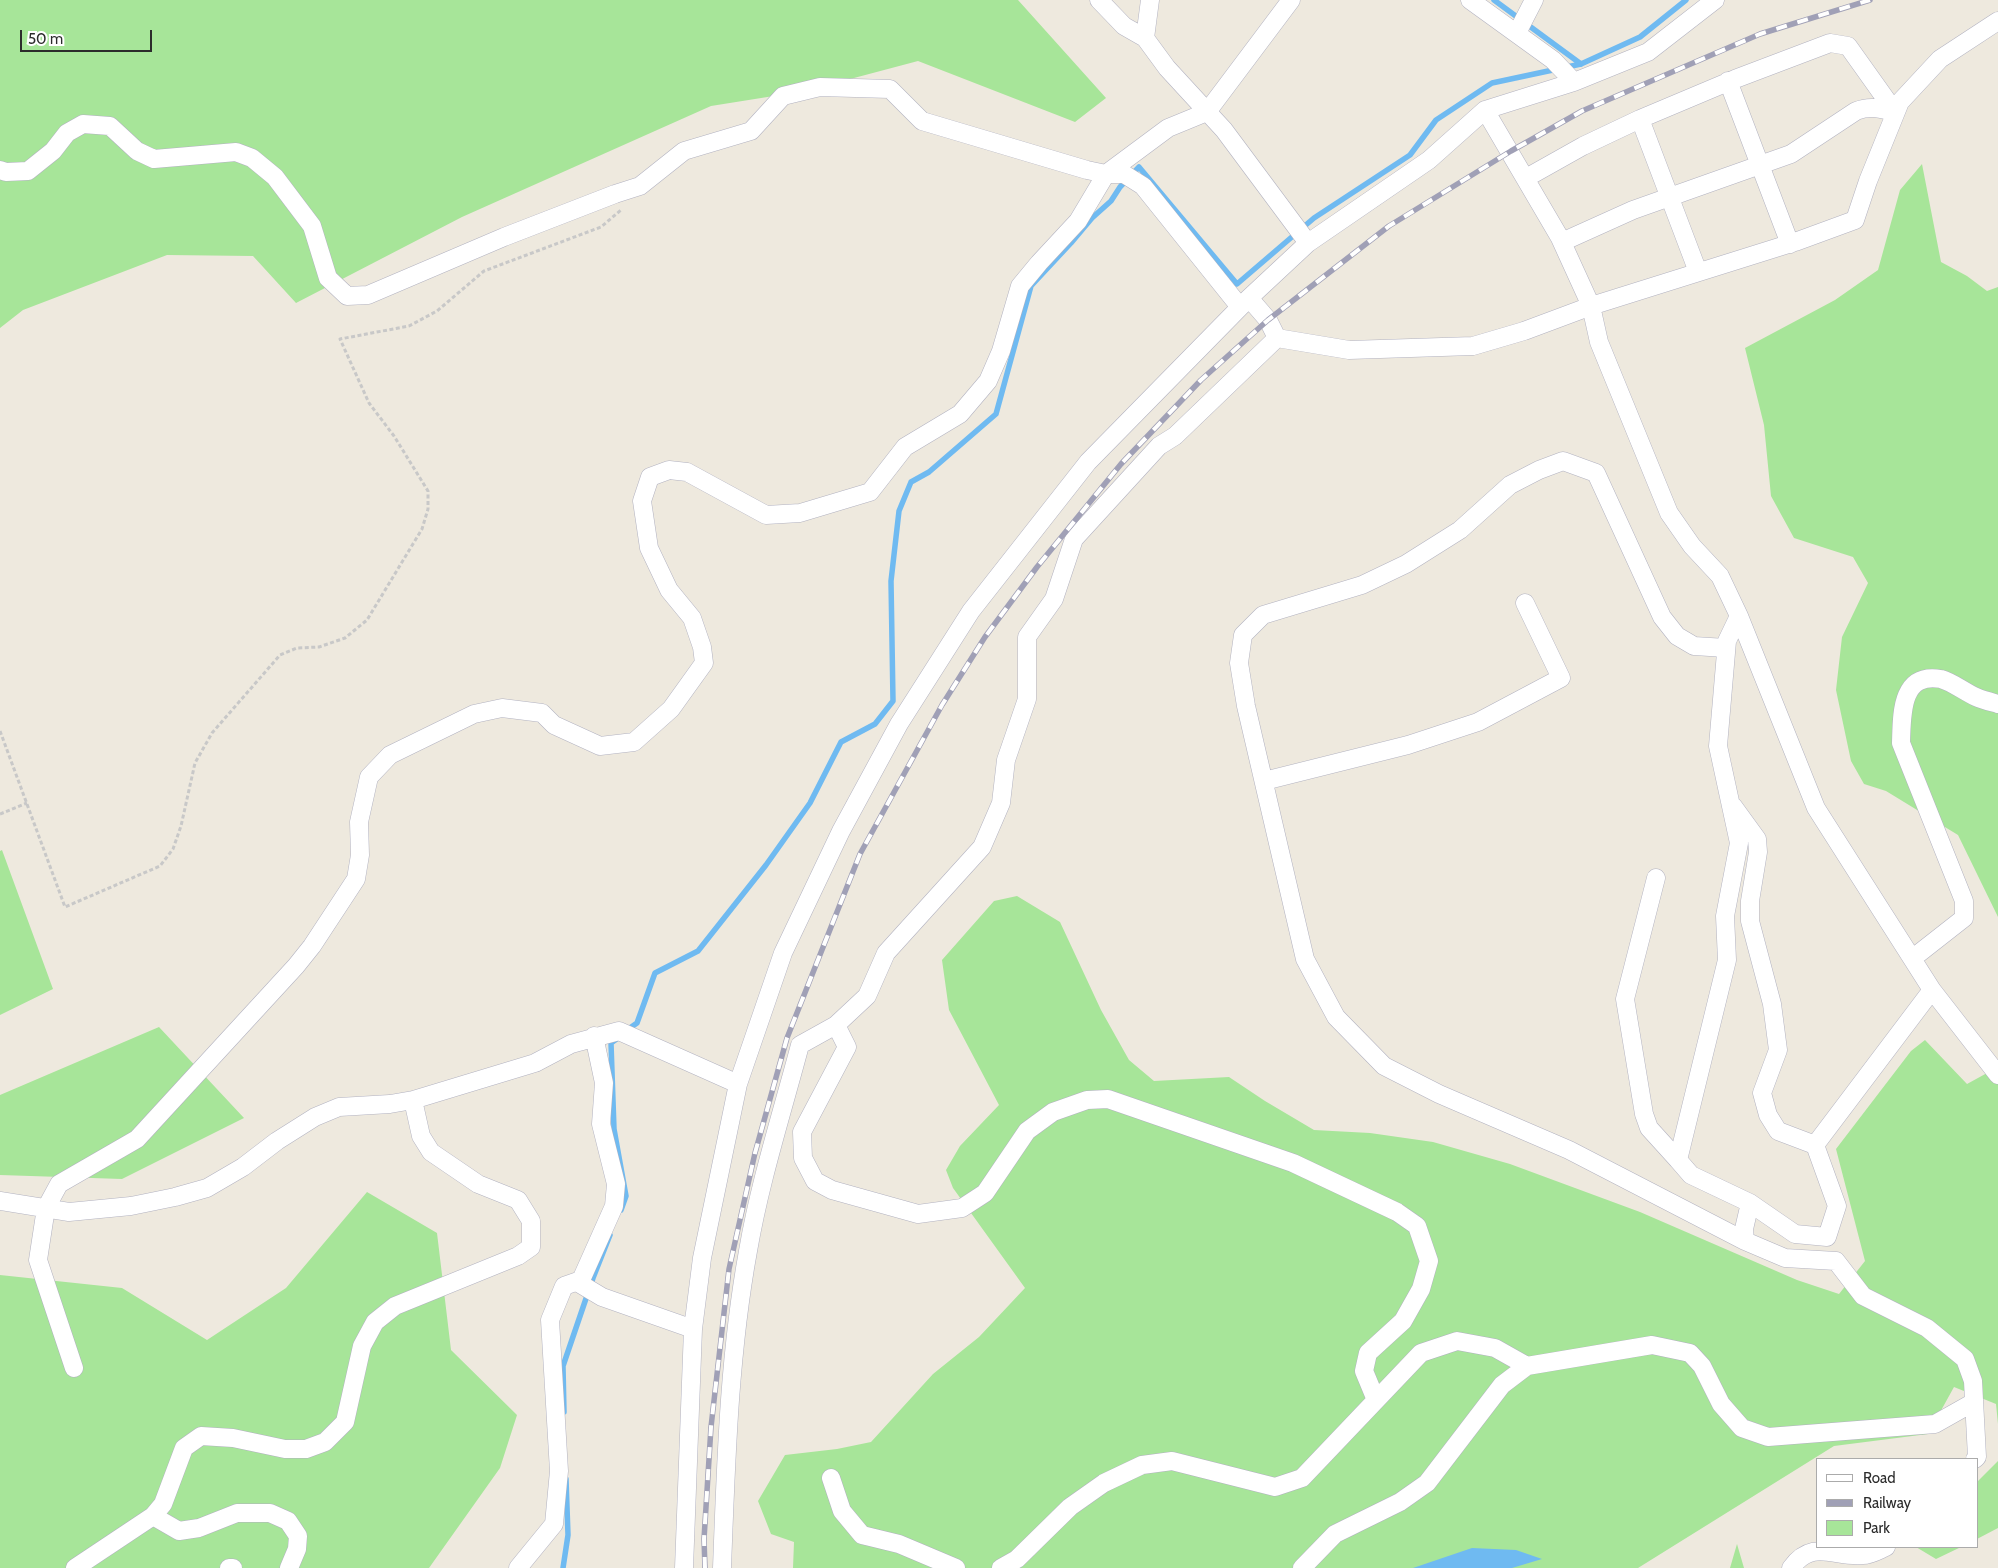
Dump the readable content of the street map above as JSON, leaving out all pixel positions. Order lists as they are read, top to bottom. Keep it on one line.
{"legend":["Road","Railway","Park"],"scale_bar":"50 m"}
